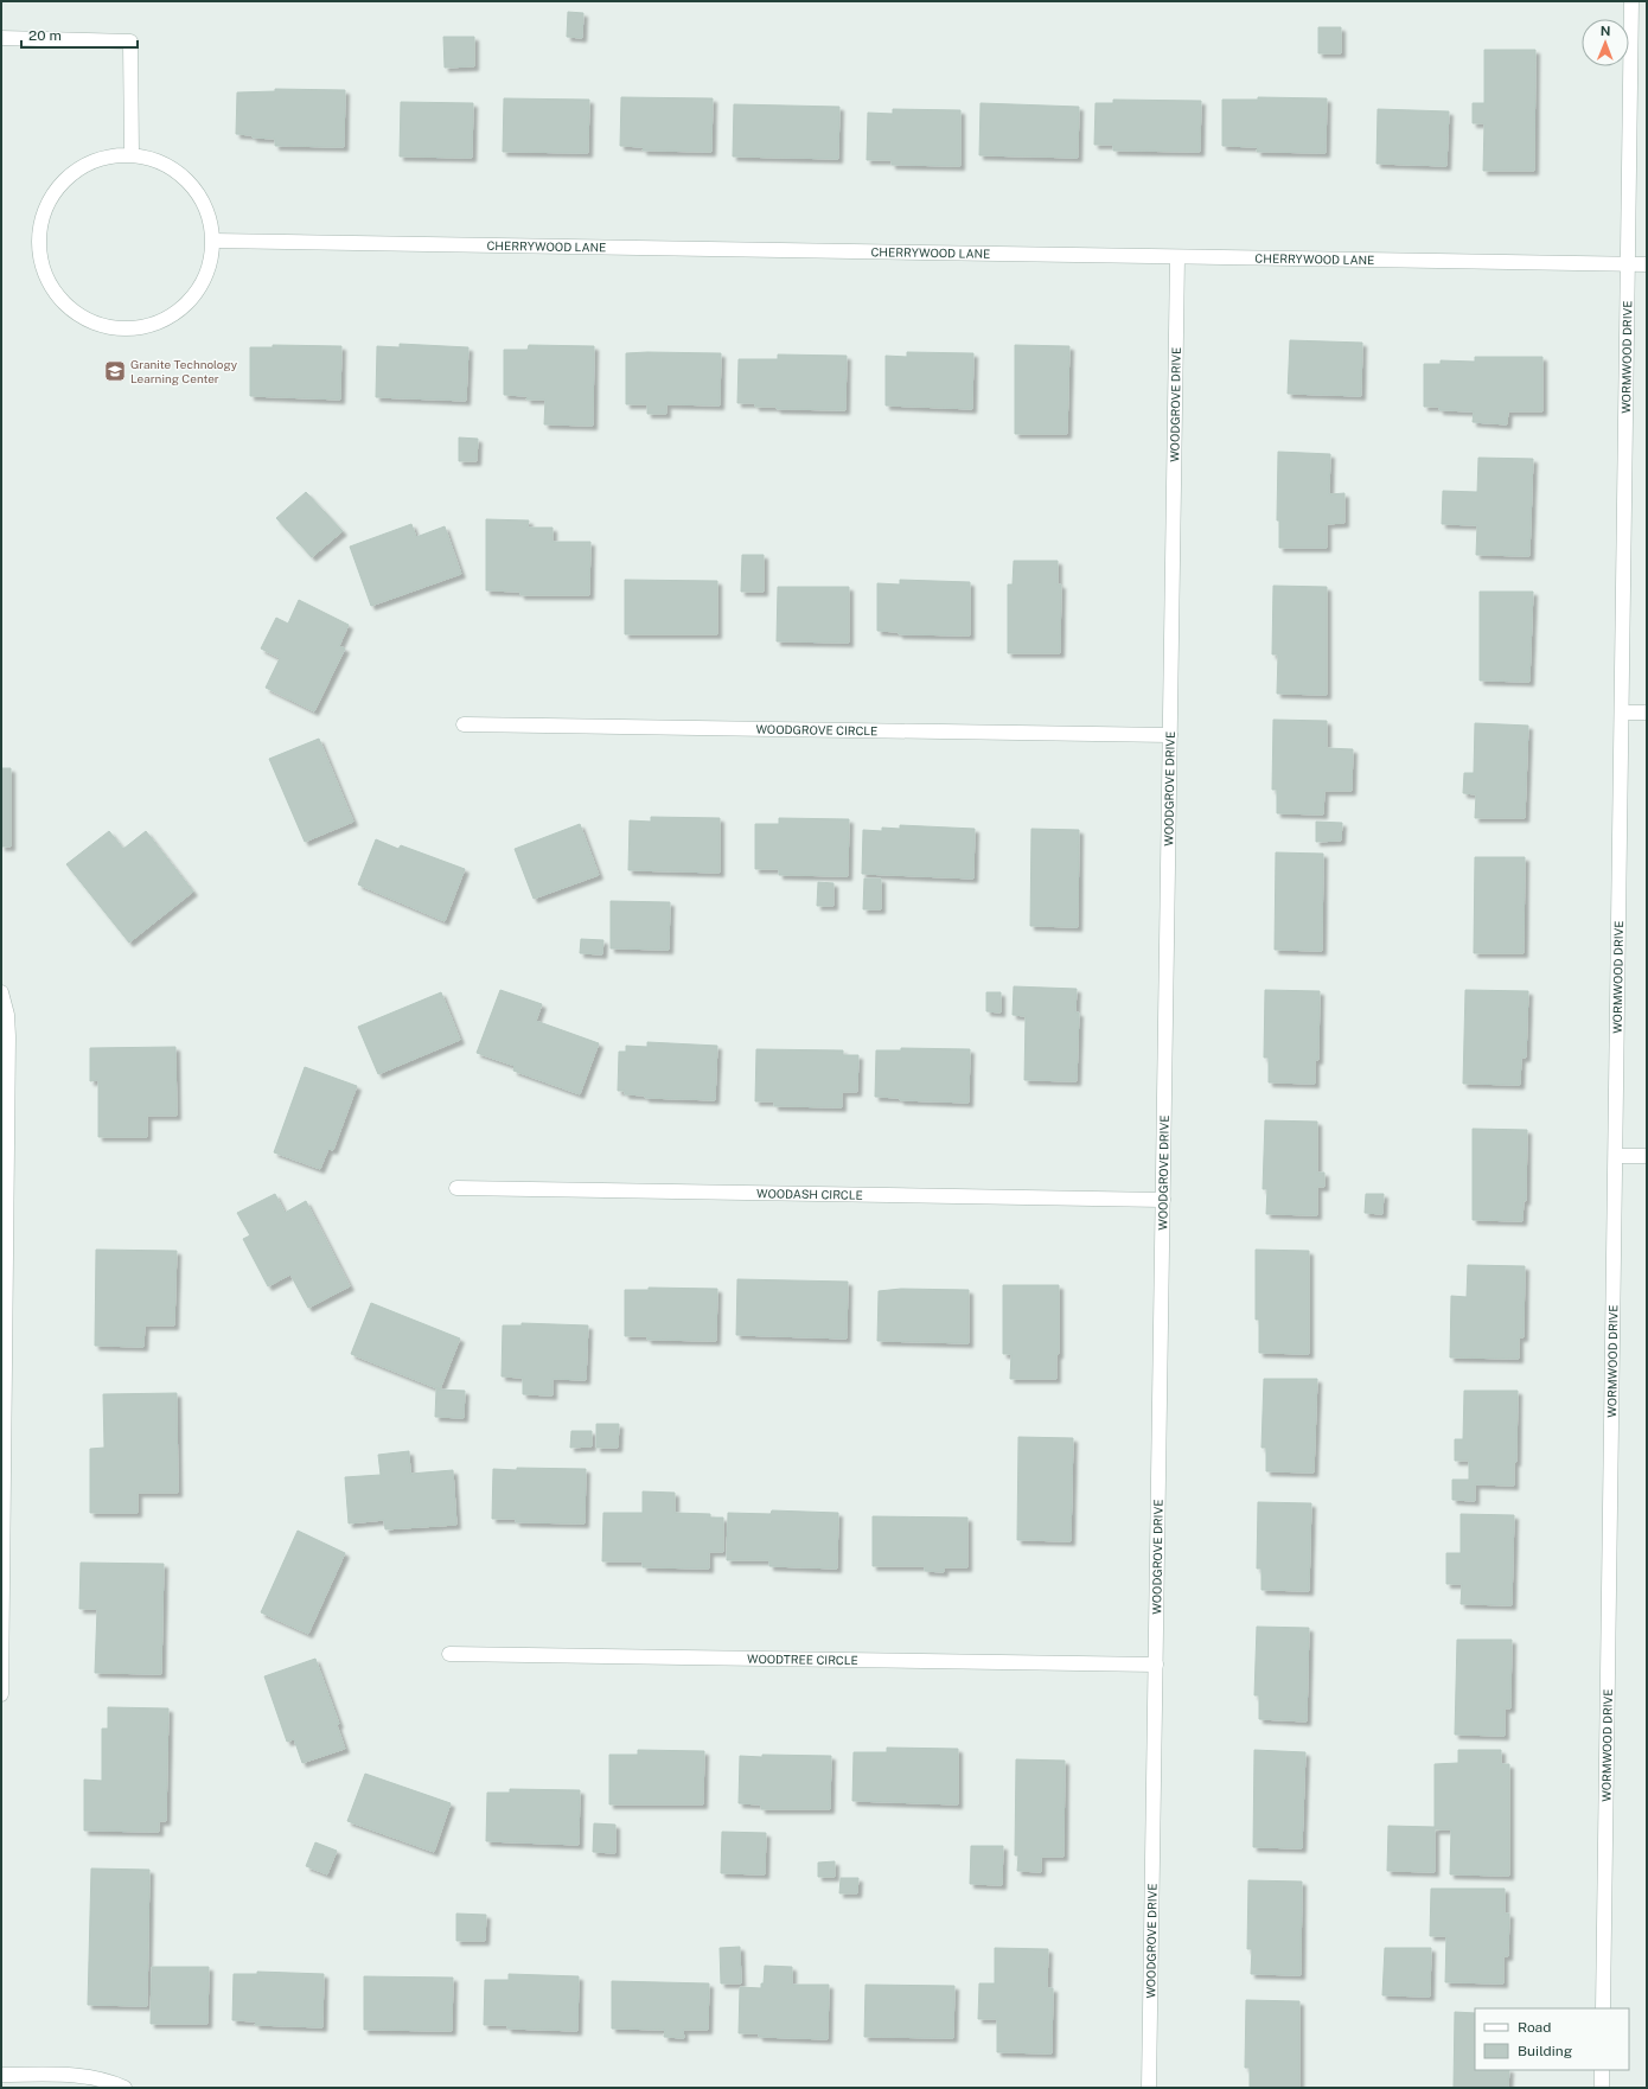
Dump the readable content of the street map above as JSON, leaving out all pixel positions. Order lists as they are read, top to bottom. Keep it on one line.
{"streets":{"street":["CHERRYWOOD LANE","WORMWOOD DRIVE","WOODGROVE DRIVE","WOODGROVE CIRCLE","WOODASH CIRCLE","WOODTREE CIRCLE"]},"crossings":[["CHERRYWOOD LANE","WORMWOOD DRIVE"],["CHERRYWOOD LANE","WOODGROVE DRIVE"],["WOODGROVE DRIVE","WOODGROVE CIRCLE"],["WOODGROVE DRIVE","WOODASH CIRCLE"],["WOODGROVE DRIVE","WOODTREE CIRCLE"]],"places":{"school or university":["Granite Technology Learning Center"]},"legend":["Road","Building"],"scale_bar":"20 m","north":"top"}
